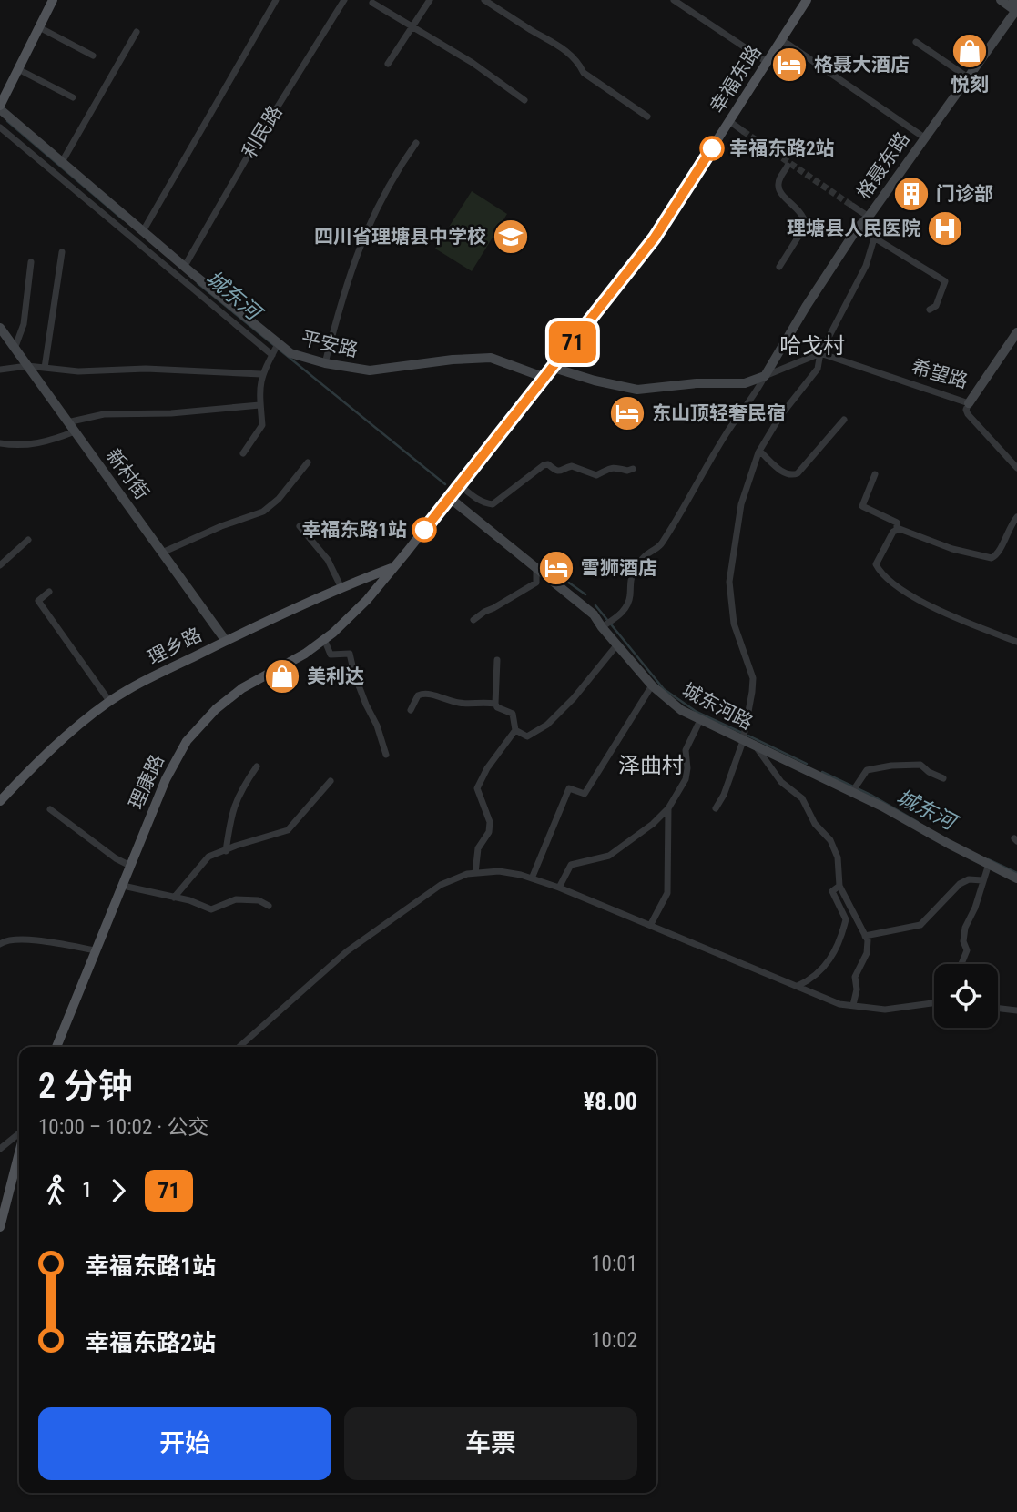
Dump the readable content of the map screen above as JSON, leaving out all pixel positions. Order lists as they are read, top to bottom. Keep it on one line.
{"streets":{"main road":["幸福东路","理乡路","理康路"],"street":["利民路","格聂东路","平安路","希望路","新村街","城东河路"]},"crossings":[["幸福东路","平安路"],["幸福东路","理乡路"],["幸福东路","城东河路"],["幸福东路","理康路"],["利民路","平安路"],["新村街","理乡路"]],"districts":["哈戈村","泽曲村"],"water":["城东河"],"places":{"shop":["悦刻","美利达"],"hotel":["格聂大酒店","东山顶轻奢民宿","雪狮酒店"],"other":["幸福东路2站","幸福东路1站"],"building":["门诊部"],"hospital":["理塘县人民医院"],"school or university":["四川省理塘县中学校"]},"lines":["bus line 71"],"page":{"on_map":"71","heading":["2 分钟","10:00 – 10:02 · 公交","¥8.00"],"legs":["1","71"],"list":[{"name":"幸福东路1站","value":"10:01"},{"name":"幸福东路2站","value":"10:02"}],"buttons":["开始","车票"]}}
